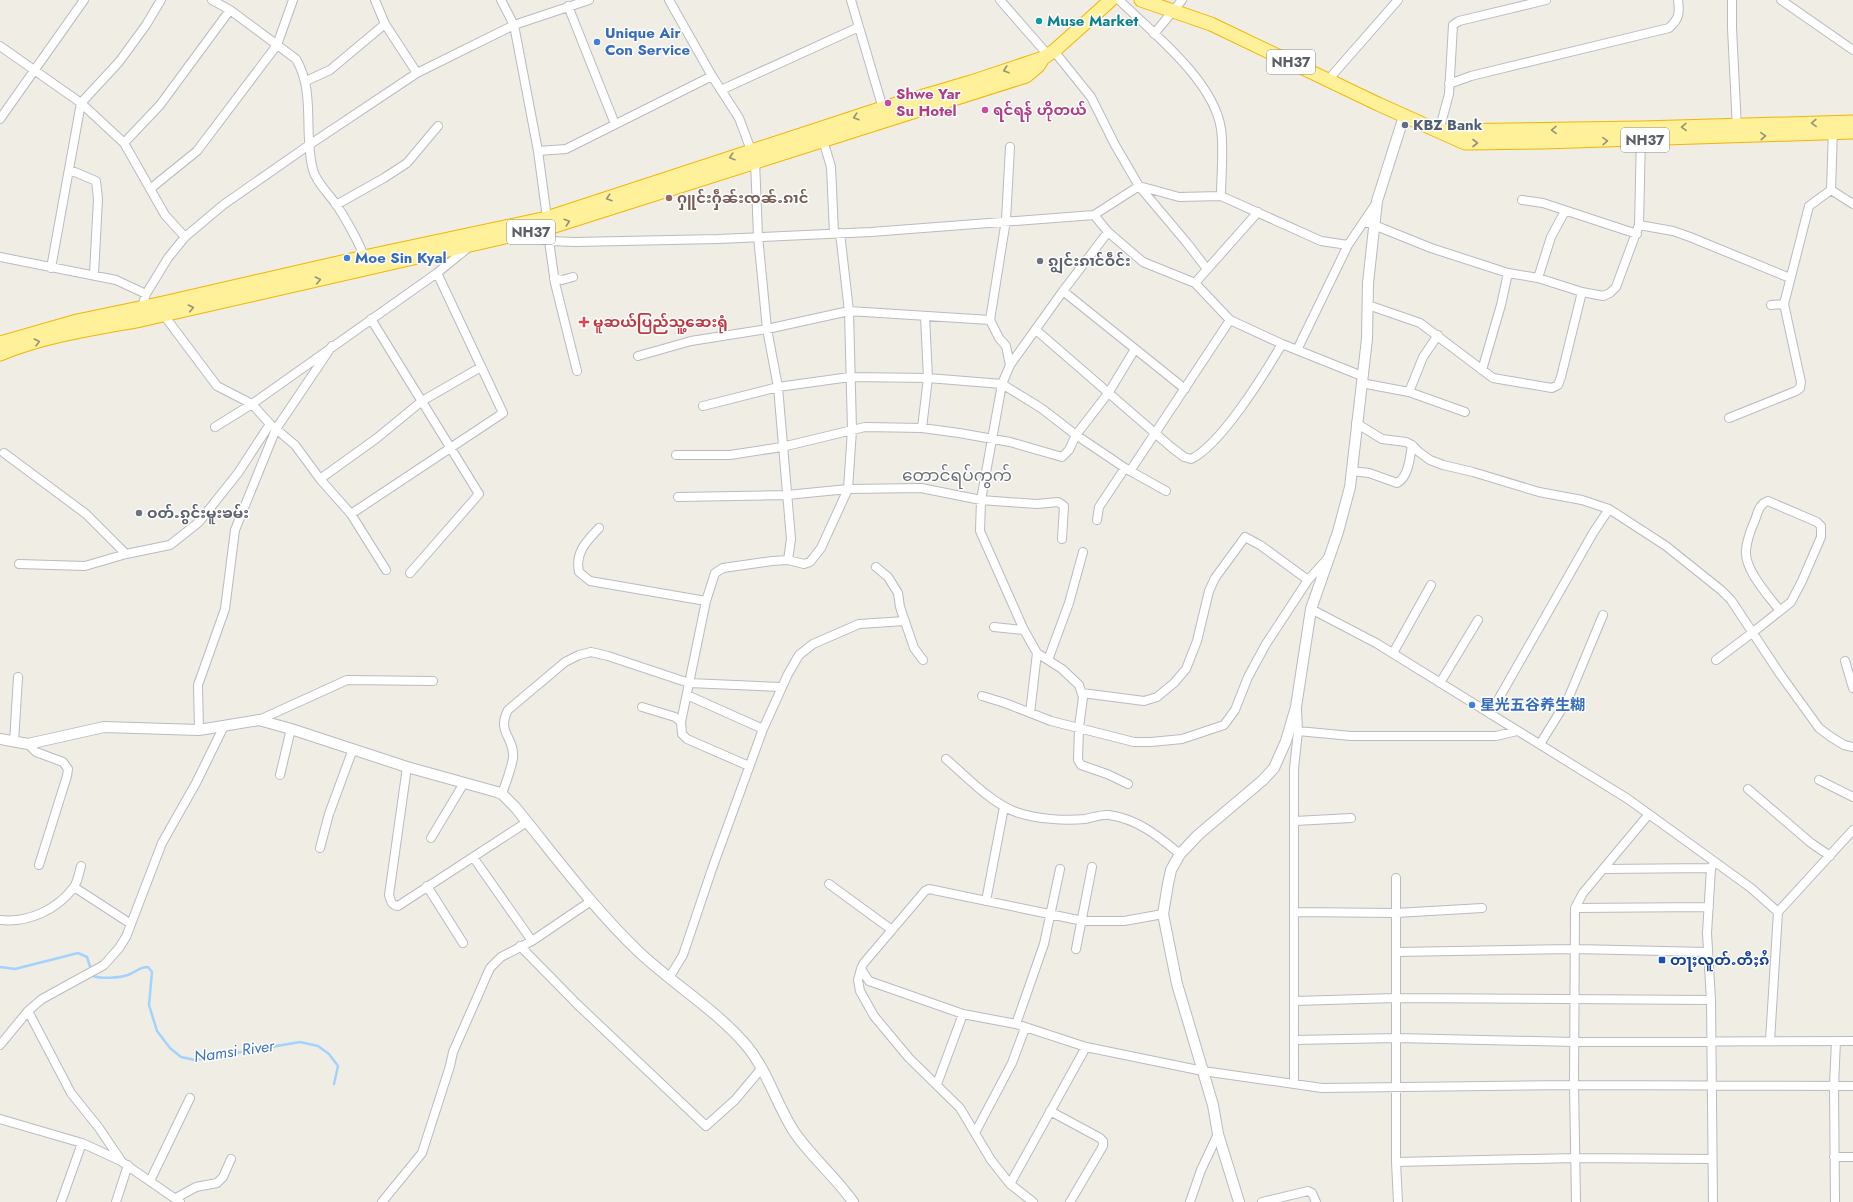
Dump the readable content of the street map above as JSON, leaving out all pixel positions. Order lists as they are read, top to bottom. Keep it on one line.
{"streets":{"highway":["NH37"]},"districts":["တောင်ရပ်ကွက်"],"water":["Namsi River"],"places":{"other":["Muse Market","Unique Air Con Service","Shwe Yar Su Hotel","ရင်ရန် ဟိုတယ်","KBZ Bank","ႁူင်းႁဵၼ်းၸၼ်ႉၵၢင်","Moe Sin Kyal","ၵျွင်းၵၢင်ဝဵင်း","ဝတ်ႉၵွင်းမူးၶမ်း","星光五谷养生糊"],"health":["မူဆယ်ပြည်သူ့ဆေးရုံ"],"transit":["တႃႈလူတ်ႉတီႈၵႆ"]}}
